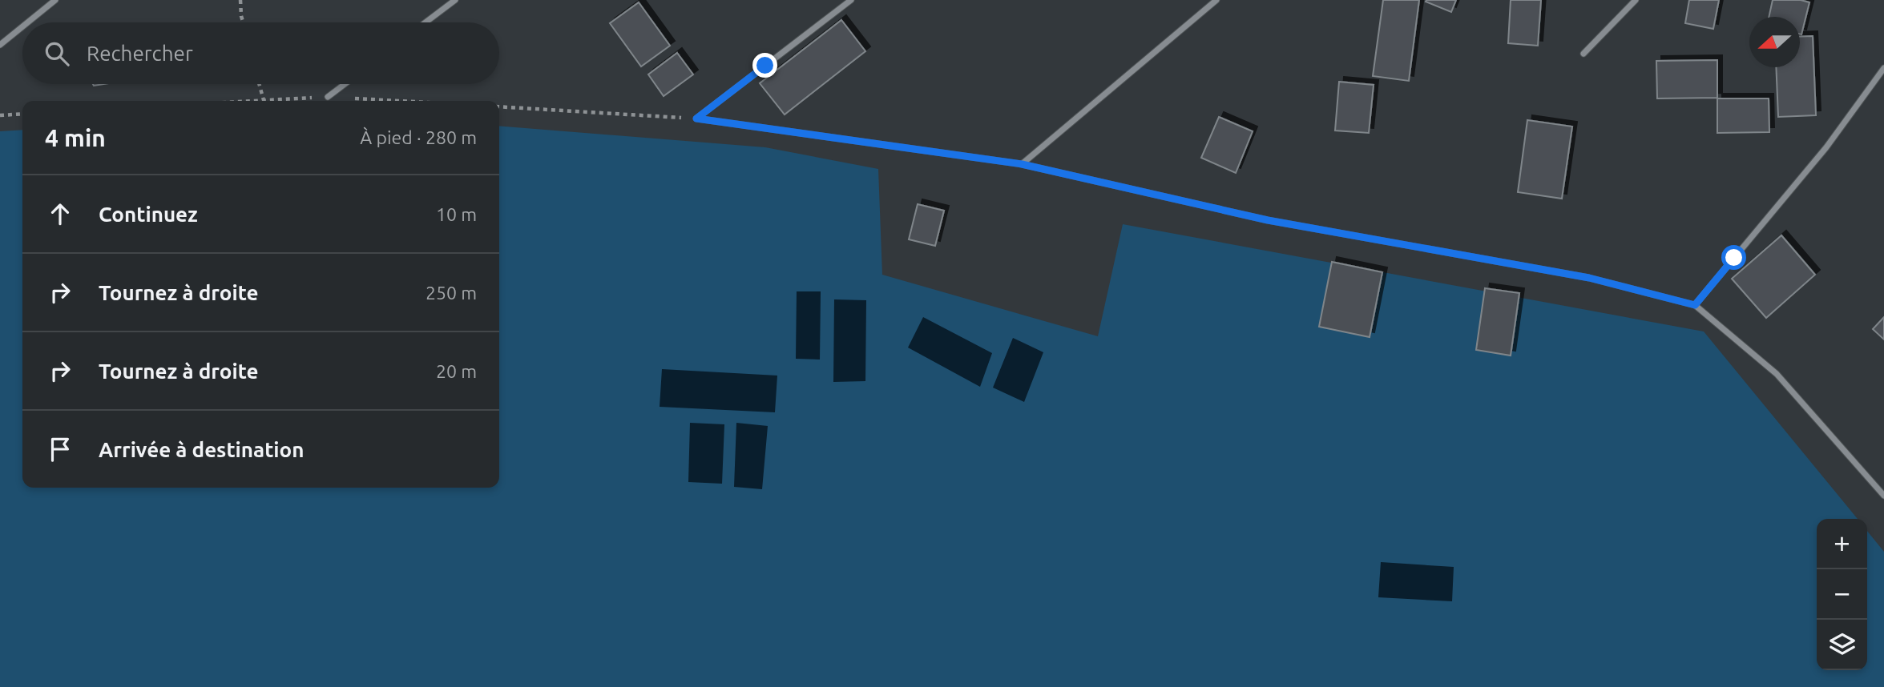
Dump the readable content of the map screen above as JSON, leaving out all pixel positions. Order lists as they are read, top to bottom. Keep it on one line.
{"north":"left","page":{"search":"Rechercher","heading":["4 min","À pied · 280 m"],"list":[["Continuez","10 m"],["Tournez à droite","250 m"],["Tournez à droite","20 m"],"Arrivée à destination"],"map_buttons":["+","−"]}}
